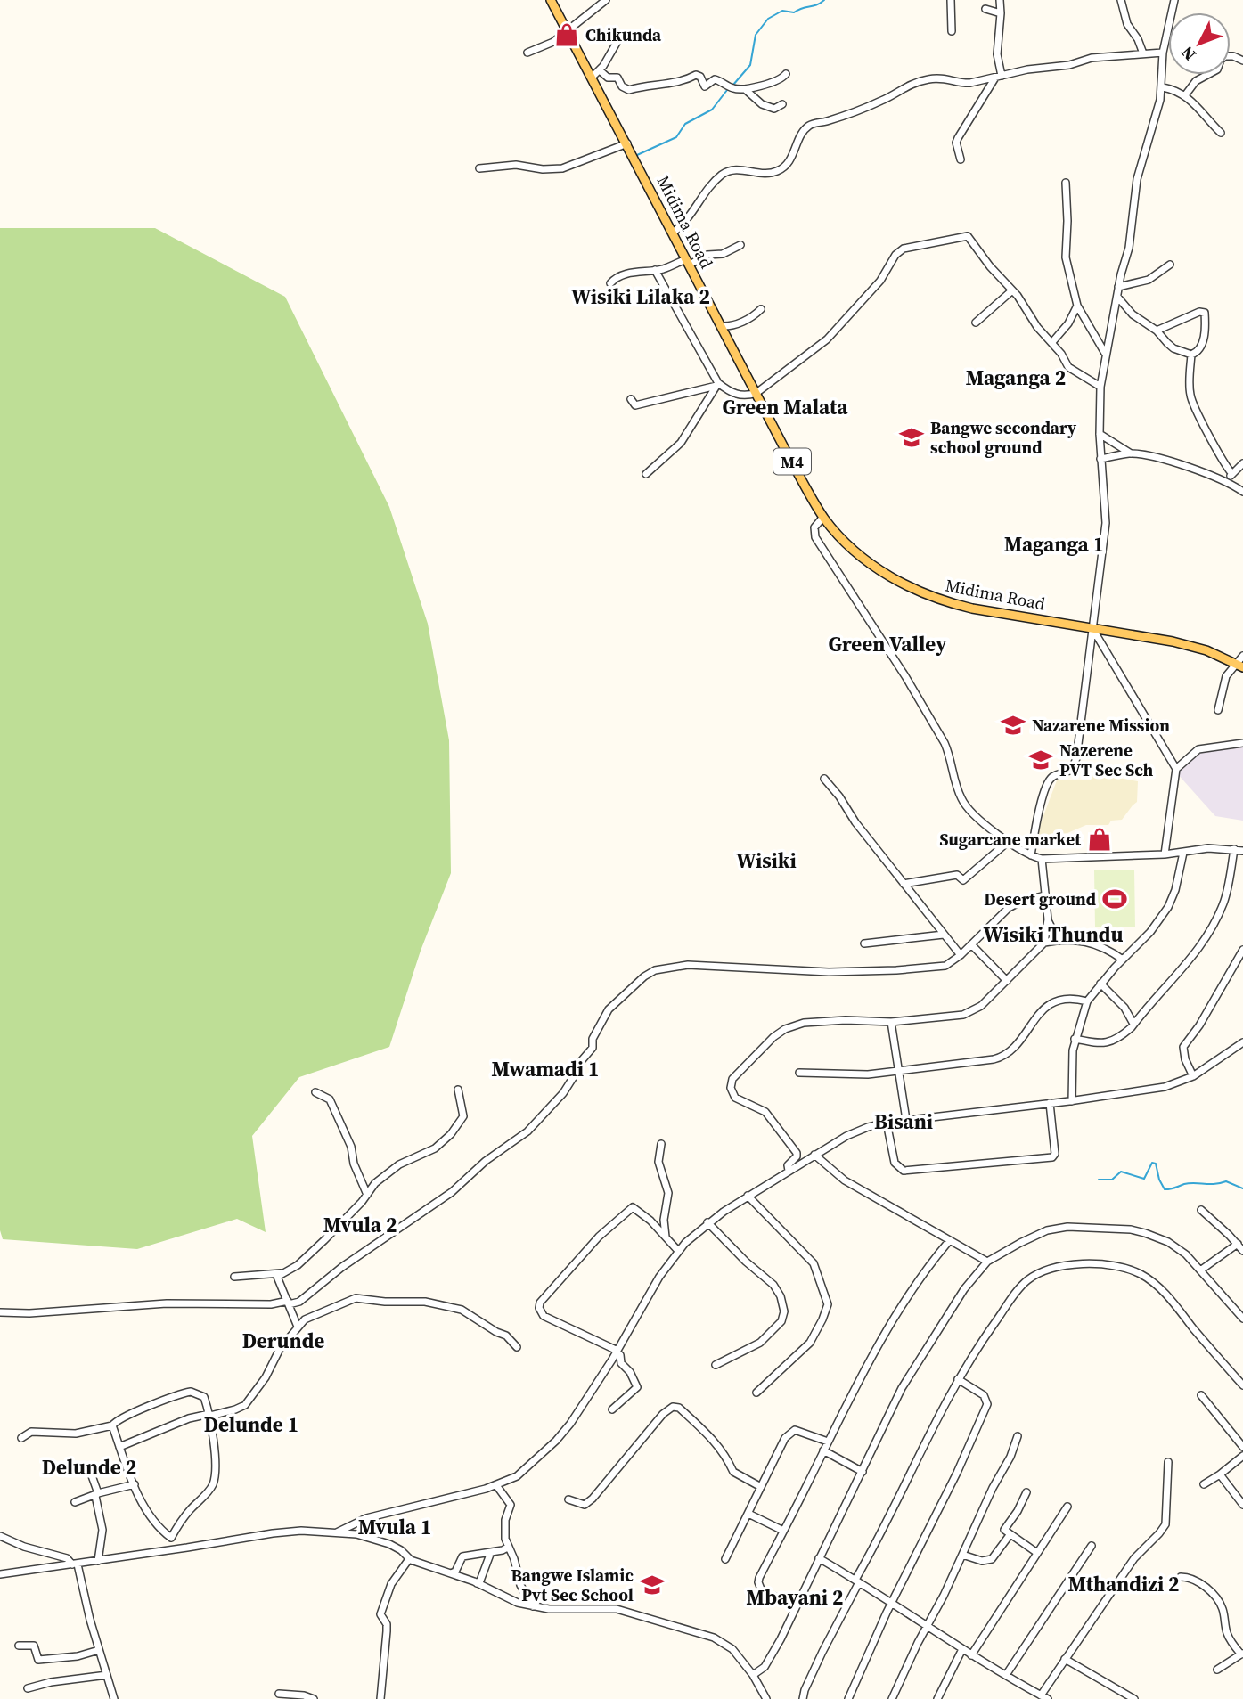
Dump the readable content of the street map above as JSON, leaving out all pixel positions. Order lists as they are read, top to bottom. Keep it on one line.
{"streets":{"main road":["Midima Road","M4"]},"districts":["Wisiki Lilaka 2","Maganga 2","Green Malata","Maganga 1","Green Valley","Wisiki","Wisiki Thundu","Mwamadi 1","Bisani","Mvula 2","Derunde","Delunde 1","Delunde 2","Mvula 1","Mthandizi 2","Mbayani 2"],"places":{"shop":["Chikunda","Sugarcane market"],"school or university":["Bangwe secondary school ground","Nazarene Mission","Nazerene PVT Sec Sch","Bangwe Islamic Pvt Sec School"],"sports":["Desert ground"]},"north":"bottom left"}
